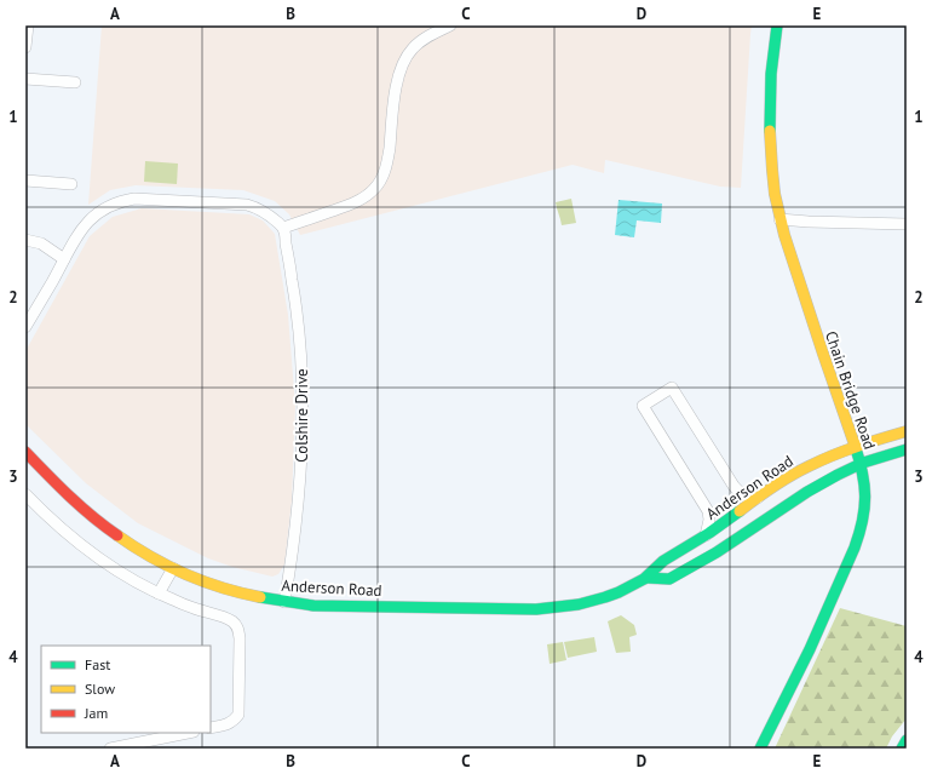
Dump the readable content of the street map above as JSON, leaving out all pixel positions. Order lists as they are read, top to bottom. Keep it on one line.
{"streets":{"main road":["Chain Bridge Road","Anderson Road"],"street":["Colshire Drive"]},"crossings":[["Chain Bridge Road","Anderson Road"],["Colshire Drive","Anderson Road"]],"legend":["Fast","Slow","Jam"],"grid":{"columns":["A","B","C","D","E"],"rows":["1","2","3","4"]}}
